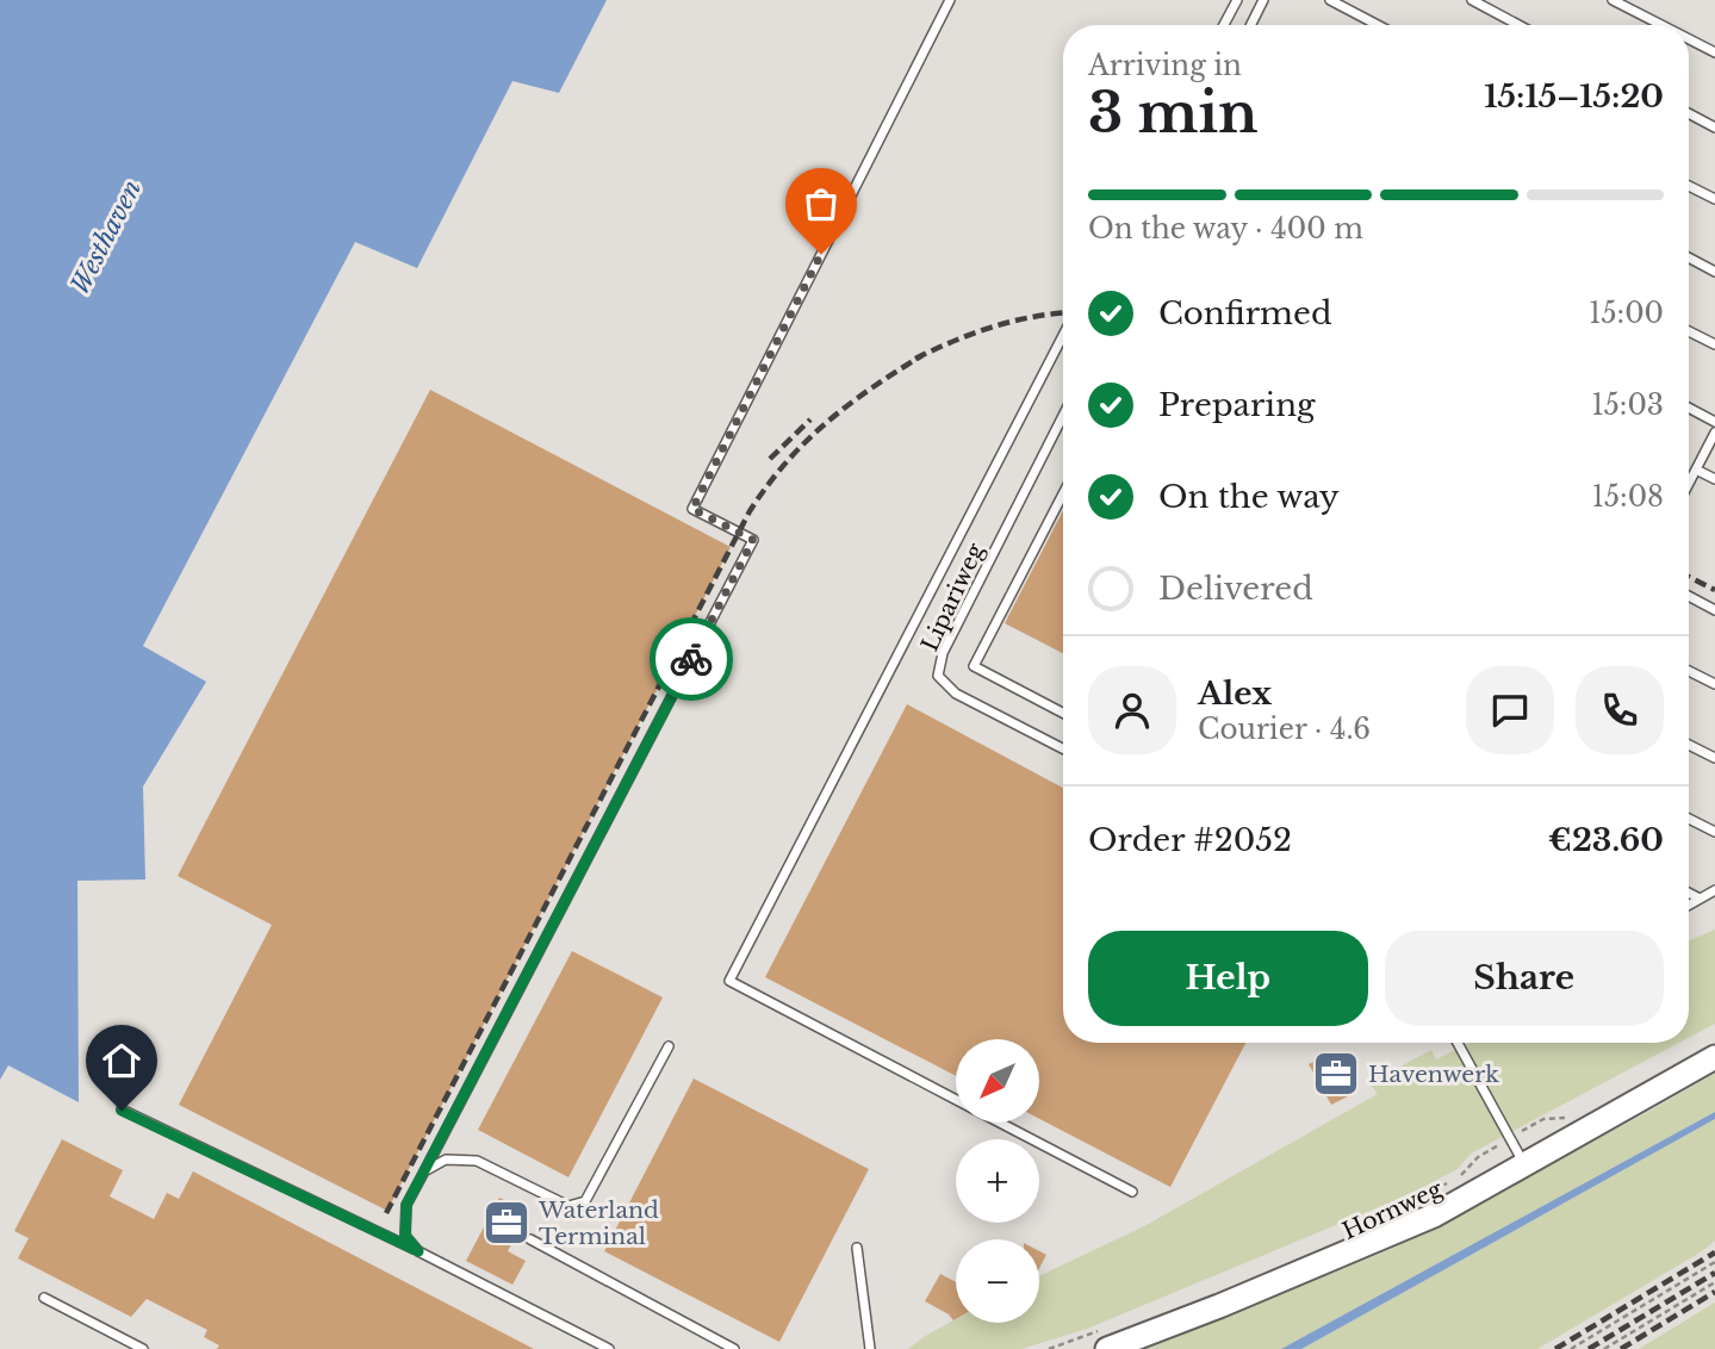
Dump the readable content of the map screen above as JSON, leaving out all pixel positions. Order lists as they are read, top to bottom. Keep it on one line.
{"streets":{"street":["Hornweg"],"lane":["Lipariweg"]},"water":["Westhaven"],"places":{"office":["Havenwerk","Waterland Terminal"]},"north":"bottom left","page":{"heading":["3 min","Arriving in","15:15–15:20"],"panel":["Alex","Courier · 4.6","Order #2052","€23.60"],"bar":"On the way · 400 m","list":[["Confirmed","15:00"],["Preparing","15:03"],["On the way","15:08"],"Delivered"],"buttons":["Help","Share"],"map_buttons":["+","−"]}}
